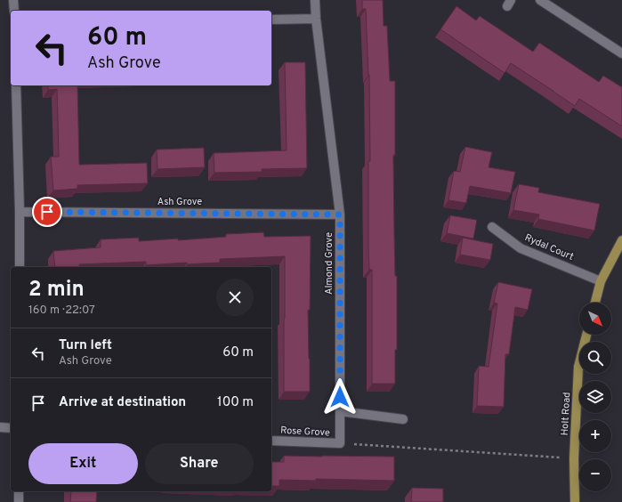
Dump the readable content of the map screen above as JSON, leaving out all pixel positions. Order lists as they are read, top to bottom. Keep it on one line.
{"streets":{"main road":["Holt Road"],"street":["Ash Grove","Rydal Court","Almond Grove","Rose Grove"]},"crossings":[["Ash Grove","Almond Grove"],["Almond Grove","Rose Grove"]],"north":"bottom right","page":{"turn":["60 m","Ash Grove"],"heading":["2 min","160 m · 22:07"],"map_buttons":["+","−"],"list":[{"name":"Turn left","note":"Ash Grove","value":"60 m"},{"name":"Arrive at destination","value":"100 m"}],"buttons":["Exit","Share"]}}
